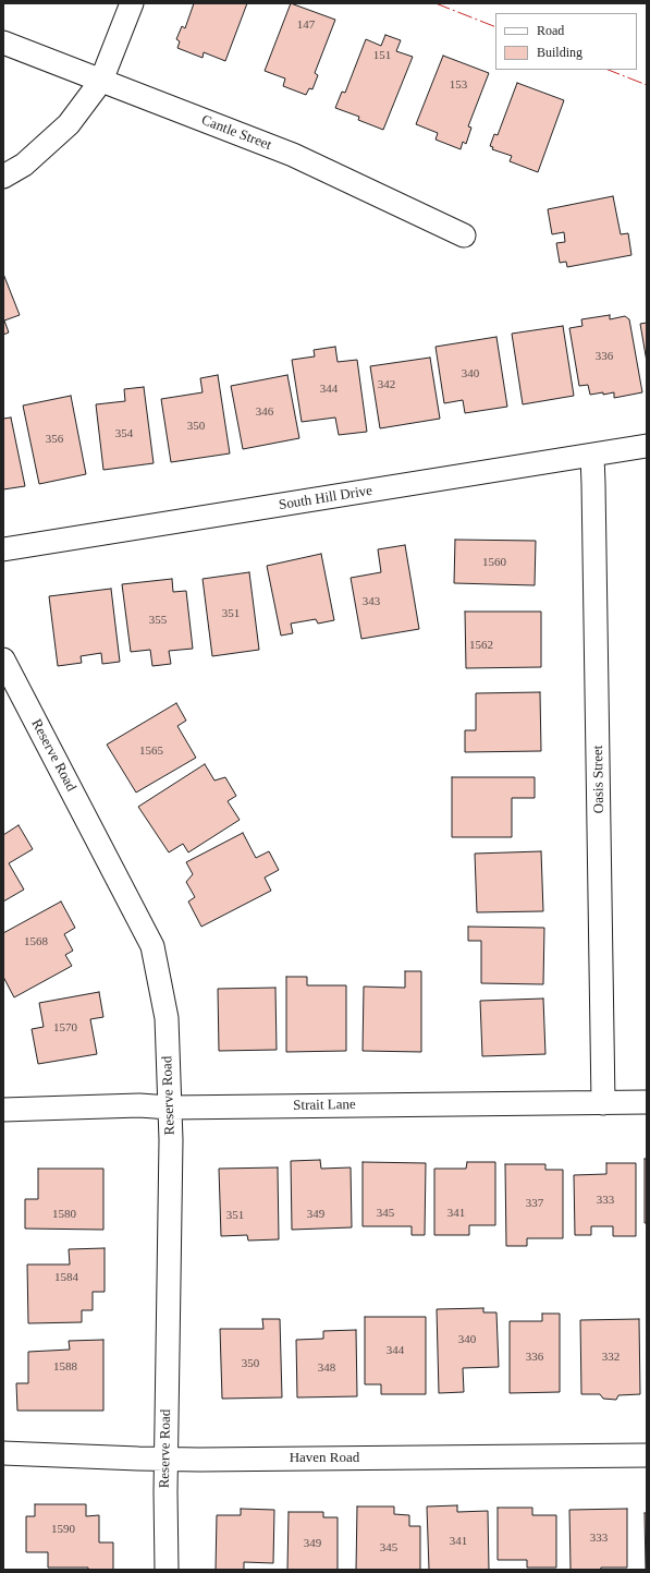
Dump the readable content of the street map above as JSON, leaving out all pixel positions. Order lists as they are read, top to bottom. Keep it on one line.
{"streets":{"street":["Cantle Street","South Hill Drive","Reserve Road","Oasis Street","Strait Lane","Haven Road"]},"crossings":[["South Hill Drive","Oasis Street"],["Reserve Road","Strait Lane"],["Reserve Road","Haven Road"],["Oasis Street","Strait Lane"]],"house_numbers":["147","151","153","336","340","342","344","346","350","354","356","1560","343","351","355","1562","1565","1568","1570","333","337","345","341","1580","349","351","1584","340","344","336","332","350","1588","348","1590","333","341","349","345"],"legend":["Road","Building"]}
